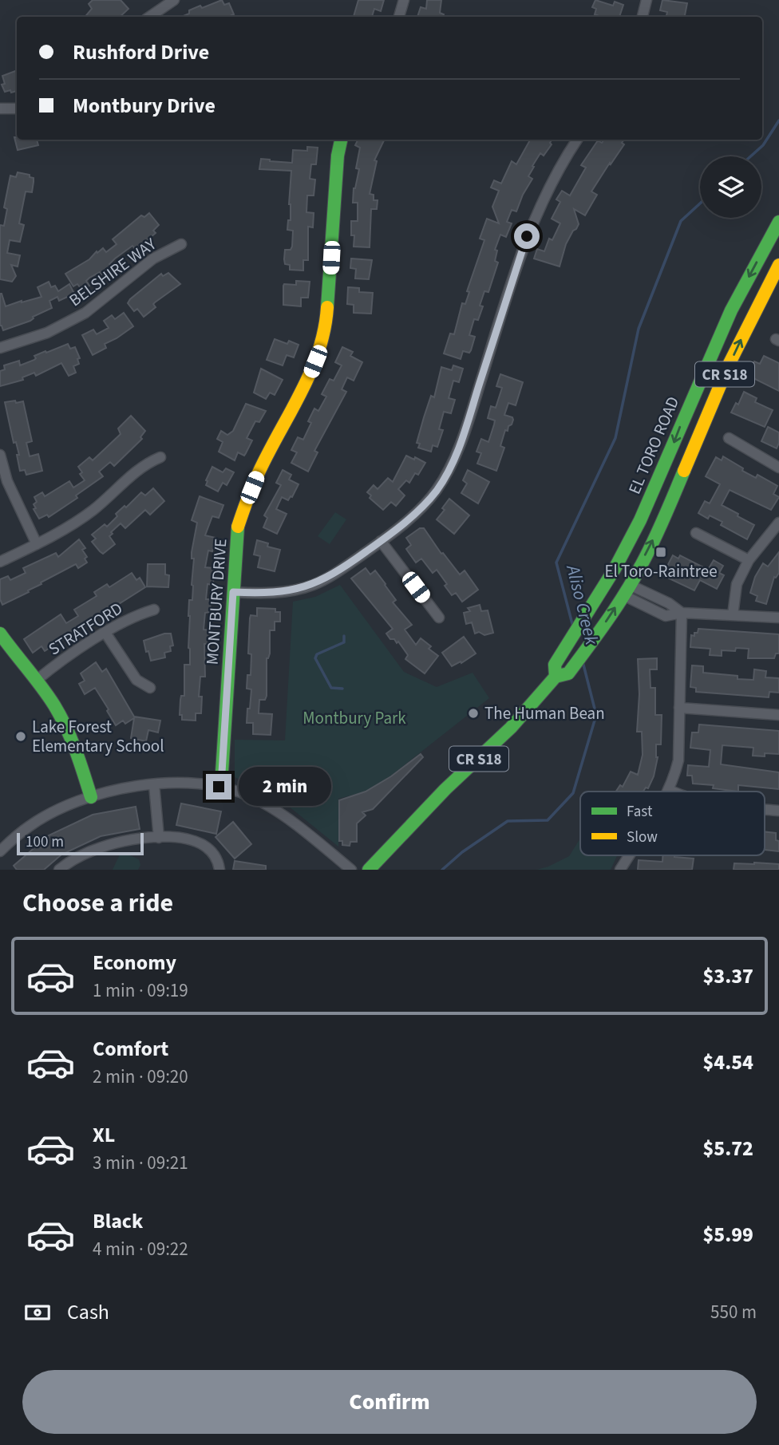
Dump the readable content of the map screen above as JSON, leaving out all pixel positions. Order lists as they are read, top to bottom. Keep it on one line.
{"streets":{"main road":["CR S18","EL TORO ROAD","MONTBURY DRIVE"],"street":["BELSHIRE WAY","STRATFORD"]},"water":["Aliso Creek"],"parks":["Montbury Park"],"places":{"transit":["El Toro-Raintree"],"other":["The Human Bean","Lake Forest Elementary School"]},"legend":["Fast","Slow"],"scale_bar":"100 m","page":{"banner":["Rushford Drive","Montbury Drive"],"bubble":"2 min","scale":"100 m","heading":"Choose a ride","list":[{"name":"Economy","note":"1 min · 09:19","value":"$3.37"},{"name":"Comfort","note":"2 min · 09:20","value":"$4.54"},{"name":"XL","note":"3 min · 09:21","value":"$5.72"},{"name":"Black","note":"4 min · 09:22","value":"$5.99"}],"pay":["Cash","550 m"],"buttons":"Confirm"}}
